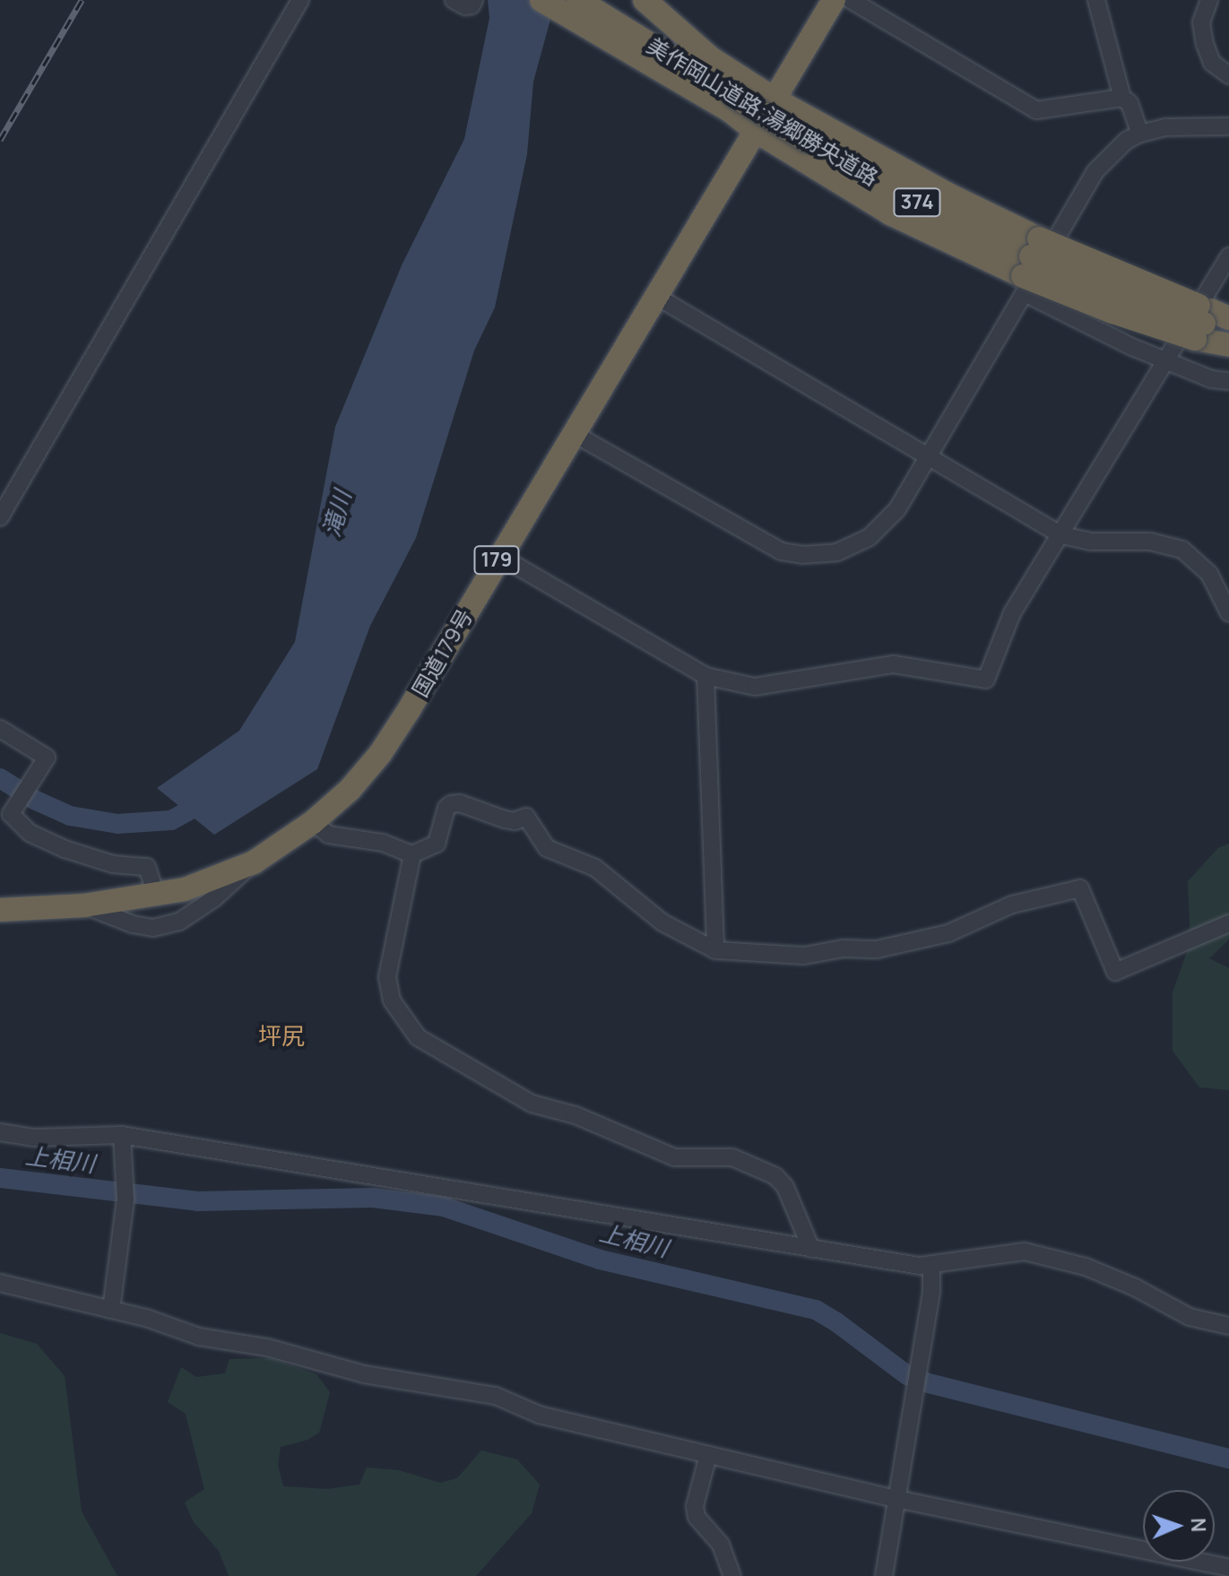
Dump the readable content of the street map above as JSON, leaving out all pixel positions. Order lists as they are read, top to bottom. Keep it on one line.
{"streets":{"highway":["美作岡山道路;湯郷勝央道路","374","179","国道179号"]},"districts":["坪尻"],"water":["滝川","上相川"],"north":"right"}
